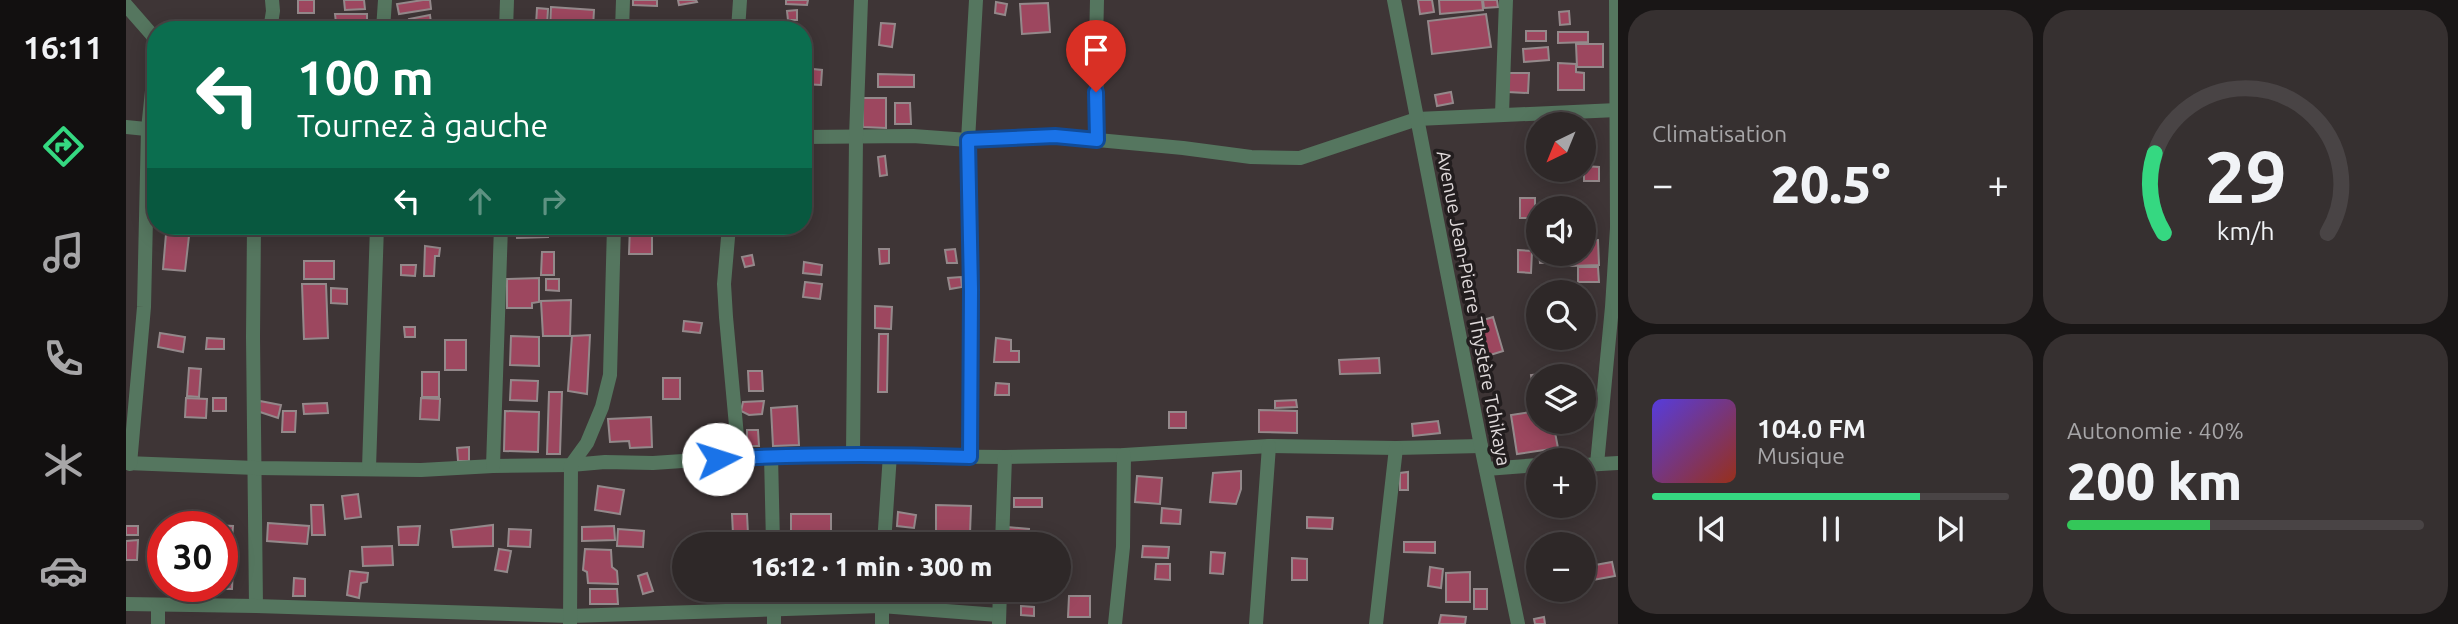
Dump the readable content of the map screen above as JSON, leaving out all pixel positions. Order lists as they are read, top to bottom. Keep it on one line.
{"streets":{"street":["Avenue Jean-Pierre Thystère Tchikaya"]},"north":"bottom left","page":{"tabs":"16:11","tile":["Climatisation",["Autonomie · 40%","200 km"]],"turn":["100 m","Tournez à gauche"],"map_buttons":["+","−"],"heat":["−","20.5°","+"],"song":["104.0 FM","Musique"],"limit":"30","trip":"16:12 · 1 min · 300 m","gauge":["29","km/h"]}}
